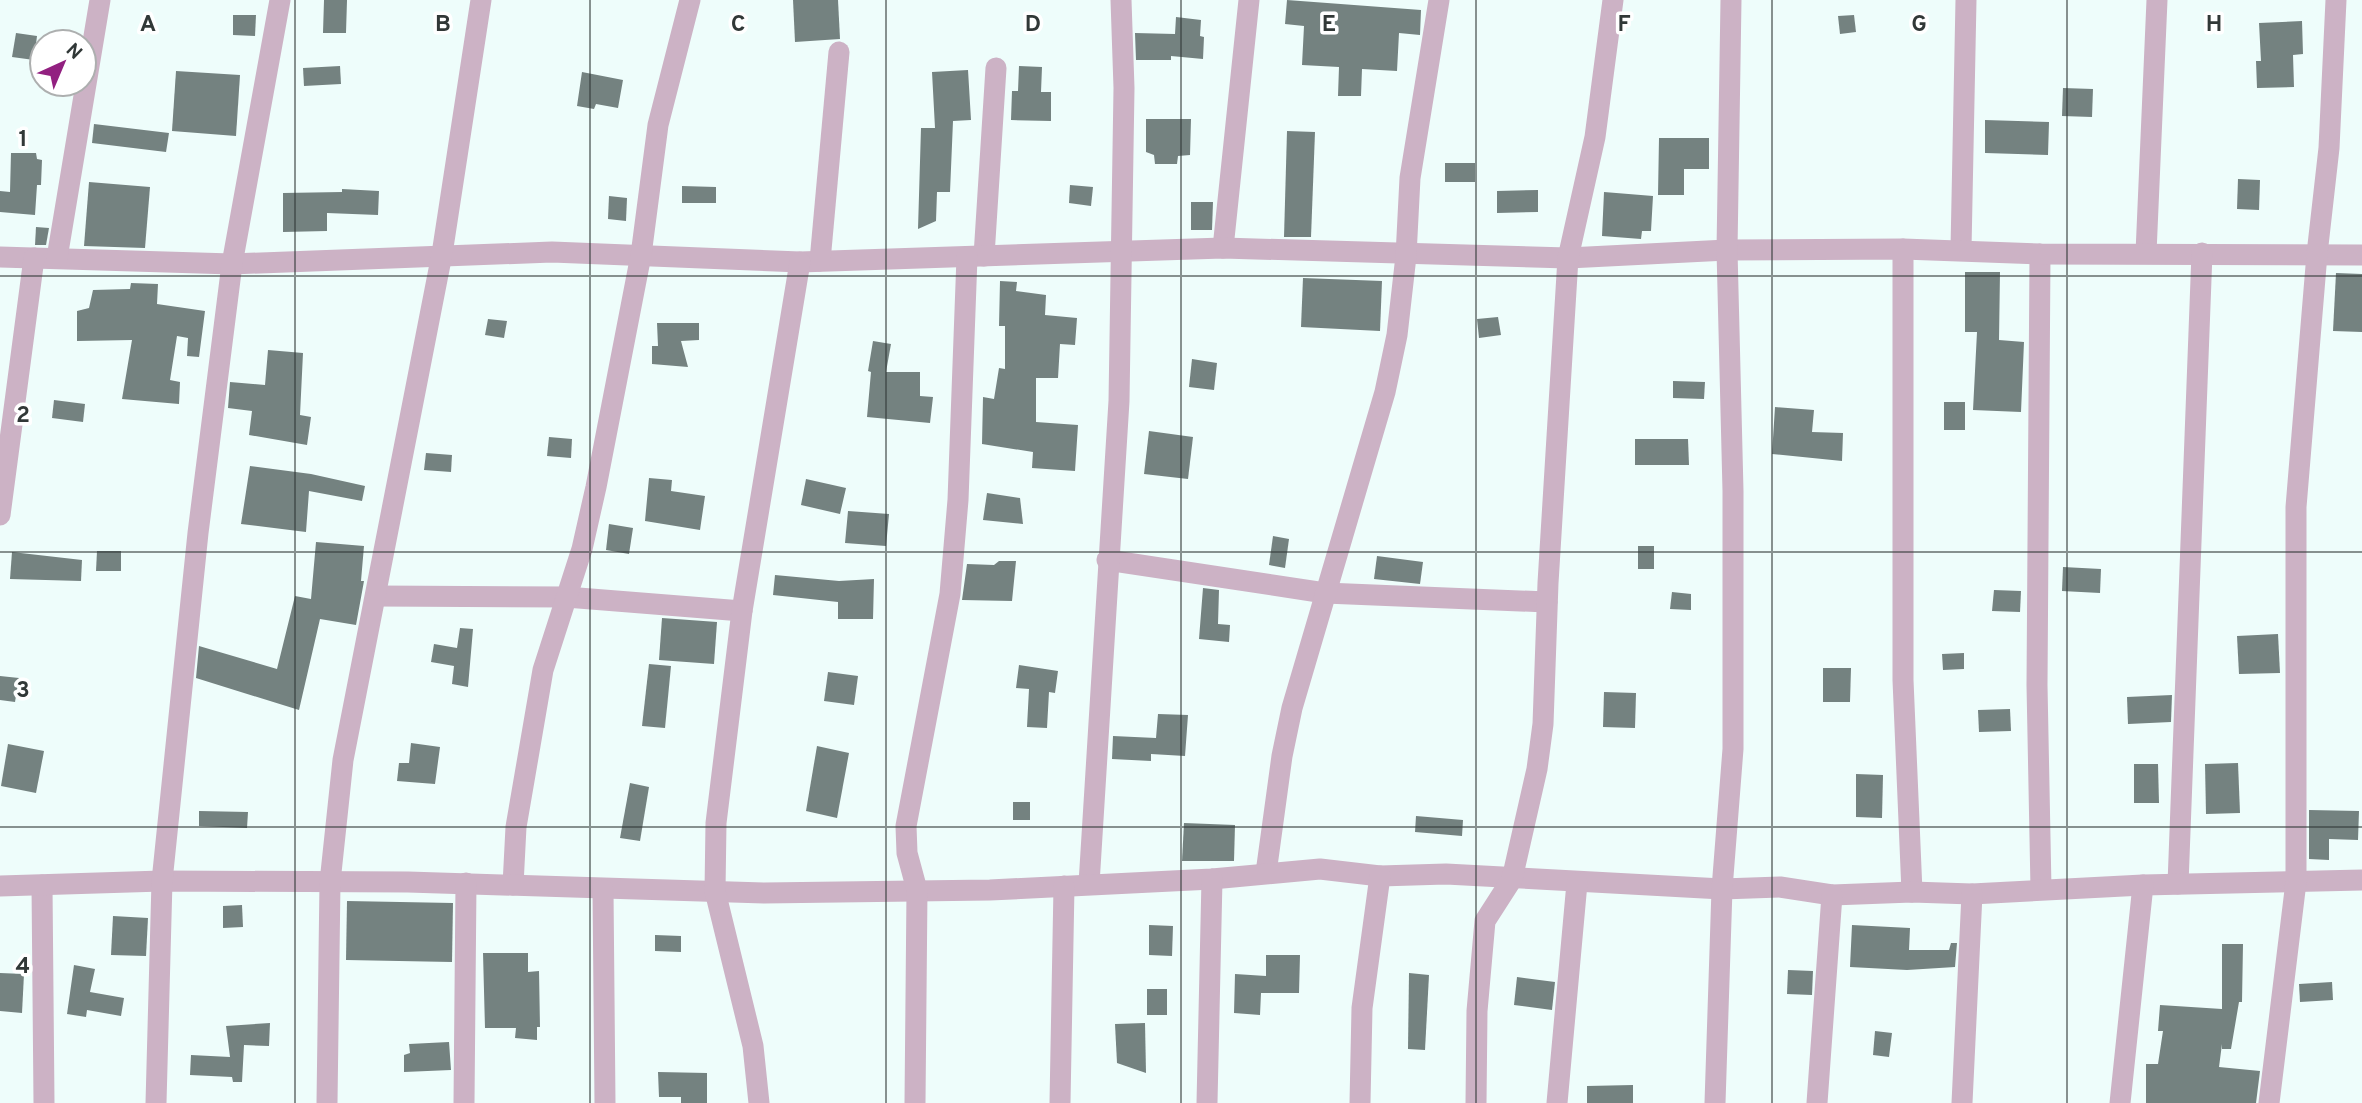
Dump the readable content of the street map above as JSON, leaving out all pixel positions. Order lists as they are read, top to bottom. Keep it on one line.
{"north":"top right","grid":{"columns":["A","B","C","D","E","F","G","H"],"rows":["1","2","3","4"]}}
